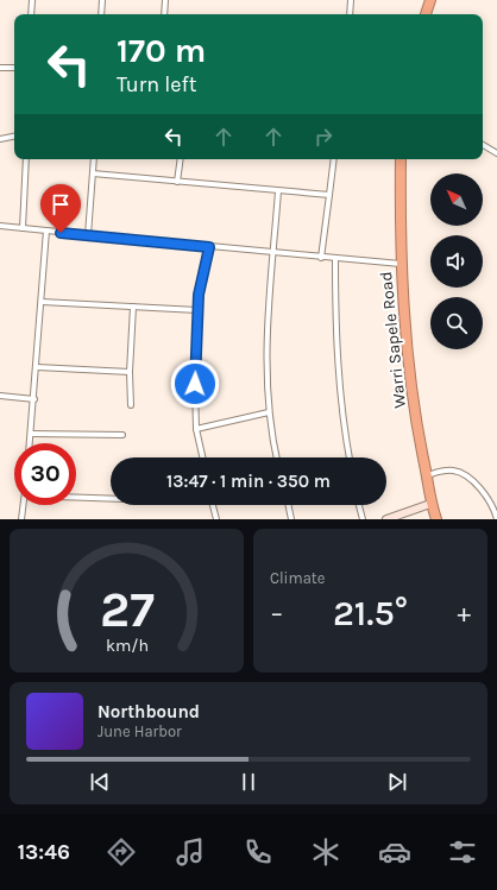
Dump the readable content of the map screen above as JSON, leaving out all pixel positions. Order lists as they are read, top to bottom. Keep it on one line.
{"streets":{"highway":["Warri Sapele Road"]},"north":"top left","page":{"turn":["170 m","Turn left"],"limit":"30","trip":"13:47 · 1 min · 350 m","tile":"Climate","heat":["−","21.5°","+"],"song":["Northbound","June Harbor"],"tabs":"13:46","gauge":["27","km/h"]}}
